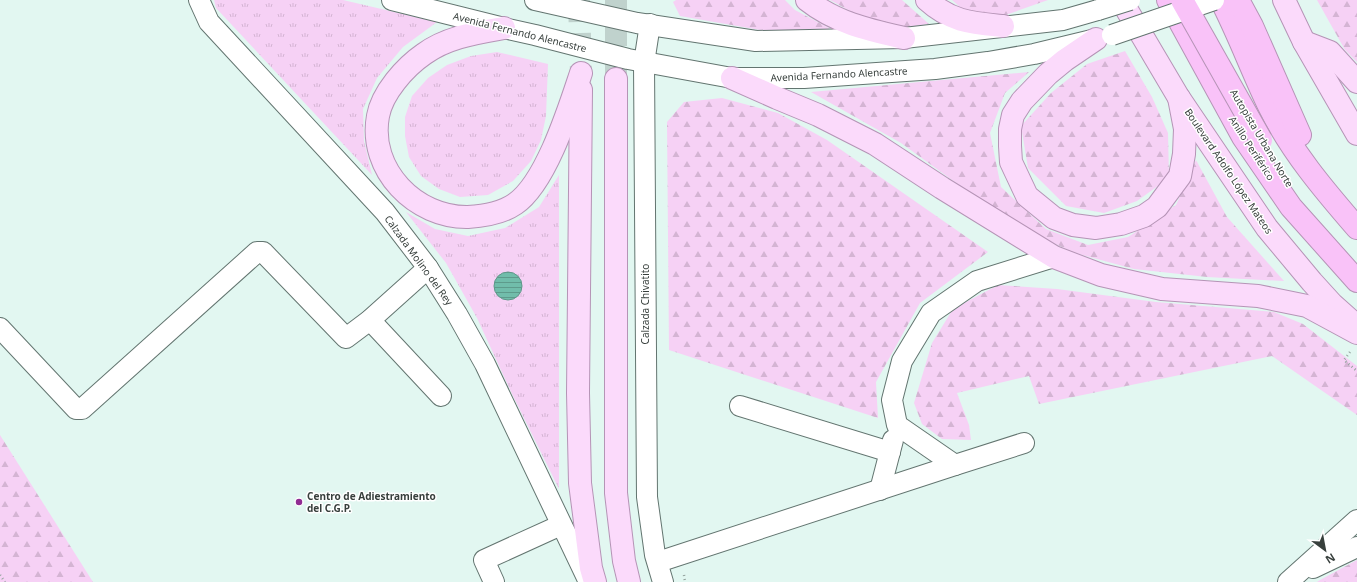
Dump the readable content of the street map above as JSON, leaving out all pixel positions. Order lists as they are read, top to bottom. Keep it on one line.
{"streets":{"highway":["Autopista Urbana Norte","Anillo Periférico"],"main road":["Boulevard Adolfo López Mateos"],"street":["Avenida Fernando Alencastre","Calzada Molino del Rey","Calzada Chivatito"]},"crossings":[["Avenida Fernando Alencastre","Calzada Chivatito"]],"places":["Centro de Adiestramiento del C.G.P."],"north":"bottom right"}
